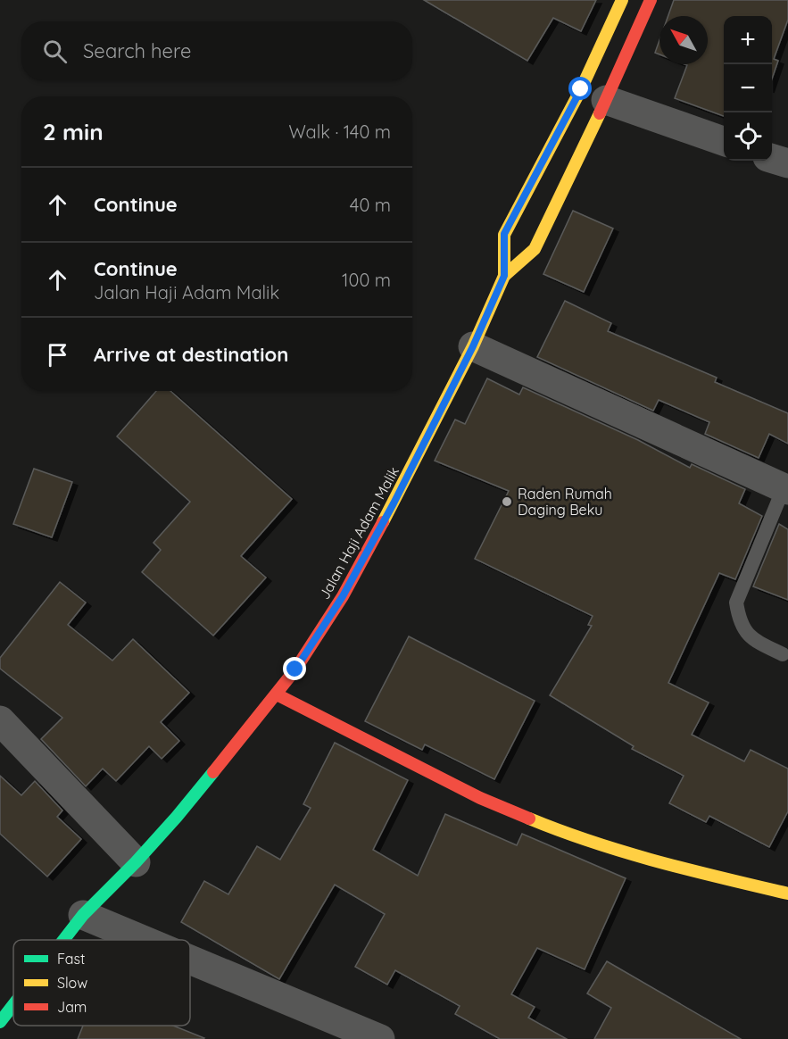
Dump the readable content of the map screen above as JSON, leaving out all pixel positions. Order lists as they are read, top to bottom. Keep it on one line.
{"streets":{"main road":["Jalan Haji Adam Malik"]},"places":["Raden Rumah Daging Beku"],"legend":["Fast","Slow","Jam"],"north":"top left","page":{"map_buttons":["+","−"],"search":"Search here","heading":["2 min","Walk · 140 m"],"list":[["Continue","40 m"],["Continue","Jalan Haji Adam Malik","100 m"],"Arrive at destination"]}}
